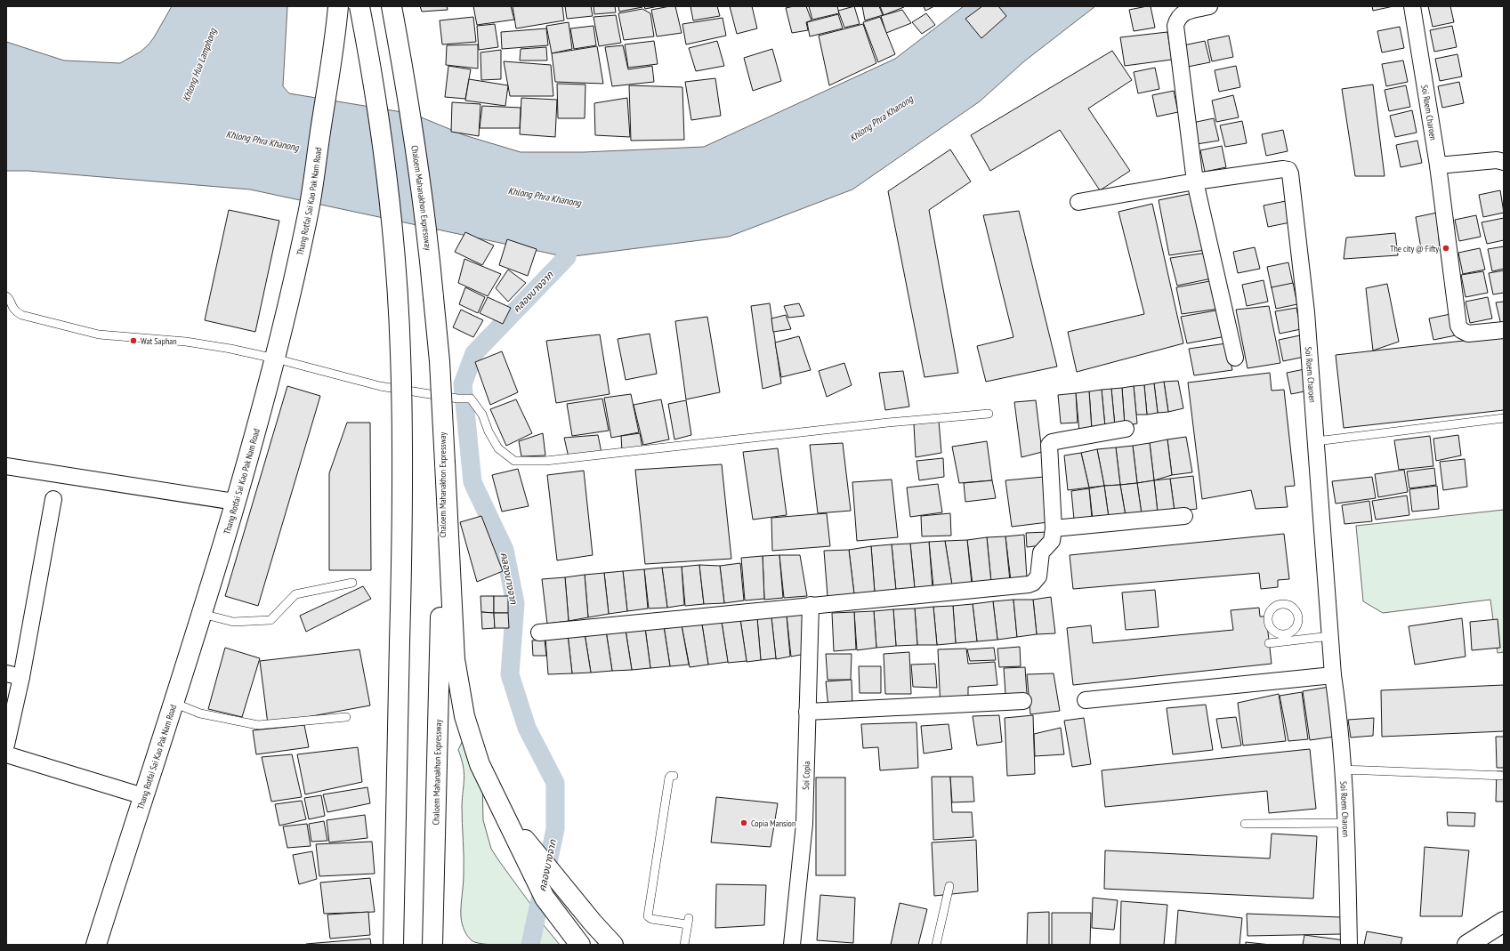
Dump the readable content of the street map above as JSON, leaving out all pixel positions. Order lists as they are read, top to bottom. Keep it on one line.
{"streets":{"main road":["Chaloem Mahanakhon Expressway","Thang Rotfai Sai Kao Pak Nam Road"],"street":["Soi Roem Charoen","Soi Copia"]},"water":["Khlong Hua Lamphong","Khlong Phra Khanong","คลองบางจาก"],"places":["The city @ Fifty","Wat Saphan","Copia Mansion"]}
